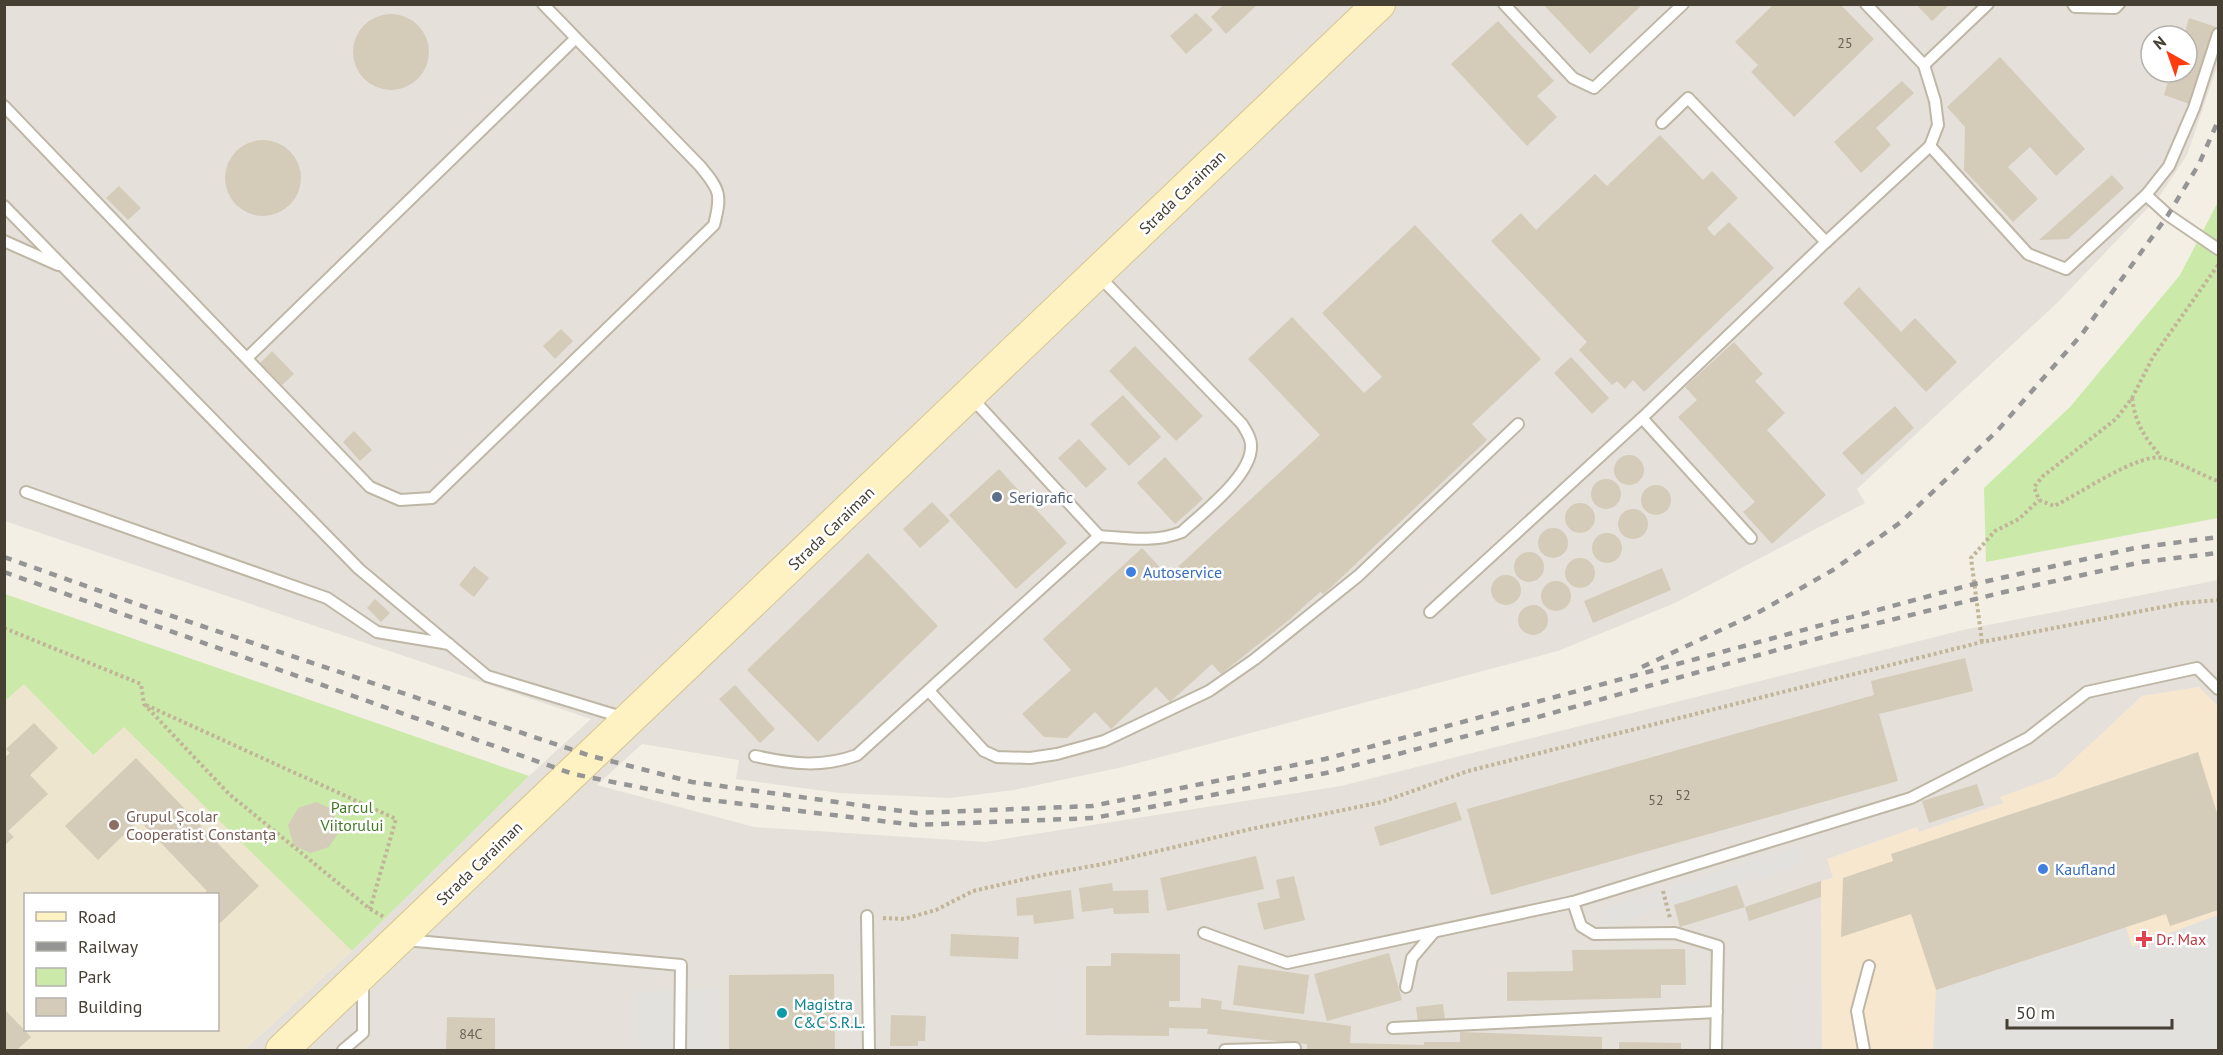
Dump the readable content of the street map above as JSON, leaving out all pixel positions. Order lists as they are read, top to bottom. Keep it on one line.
{"streets":{"street":["Strada Caraiman"]},"parks":["Parcul Viitorului"],"places":{"other":["Serigrafic","Autoservice","Grupul Școlar Cooperatist Constanța","Kaufland","Magistra C&C S.R.L."],"health":["Dr. Max"]},"house_numbers":["25","52","52","84C"],"legend":["Road","Railway","Park","Building"],"scale_bar":"50 m","north":"top left"}
